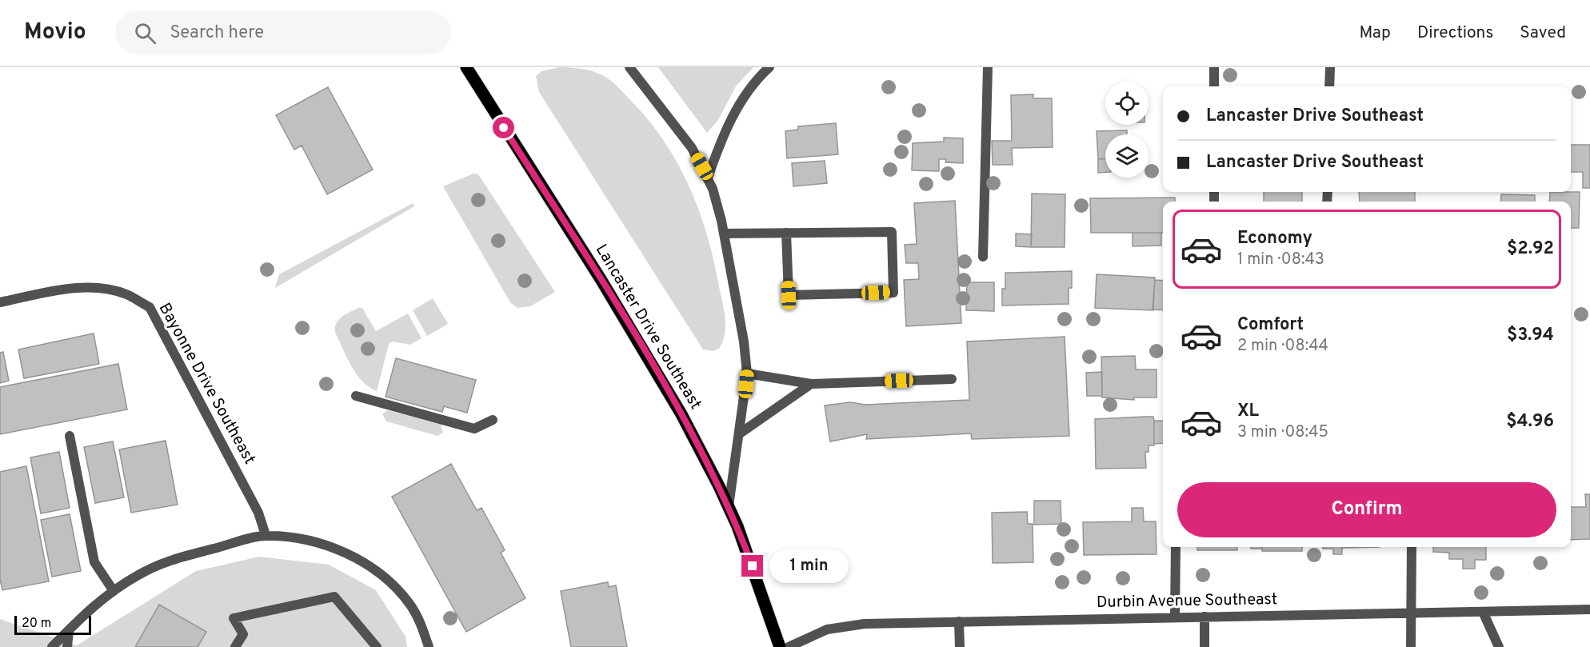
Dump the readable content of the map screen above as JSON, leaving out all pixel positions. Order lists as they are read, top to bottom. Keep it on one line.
{"streets":{"main road":["Lancaster Drive Southeast"],"street":["Bayonne Drive Southeast","Durbin Avenue Southeast"]},"scale_bar":"20 m","page":{"header":"Movio","search":"Search here","nav":["Map","Directions","Saved"],"banner":["Lancaster Drive Southeast","Lancaster Drive Southeast"],"list":[{"name":"Economy","note":"1 min · 08:43","value":"$2.92"},{"name":"Comfort","note":"2 min · 08:44","value":"$3.94"},{"name":"XL","note":"3 min · 08:45","value":"$4.96"}],"buttons":"Confirm","bubble":"1 min","scale":"20 m"}}
